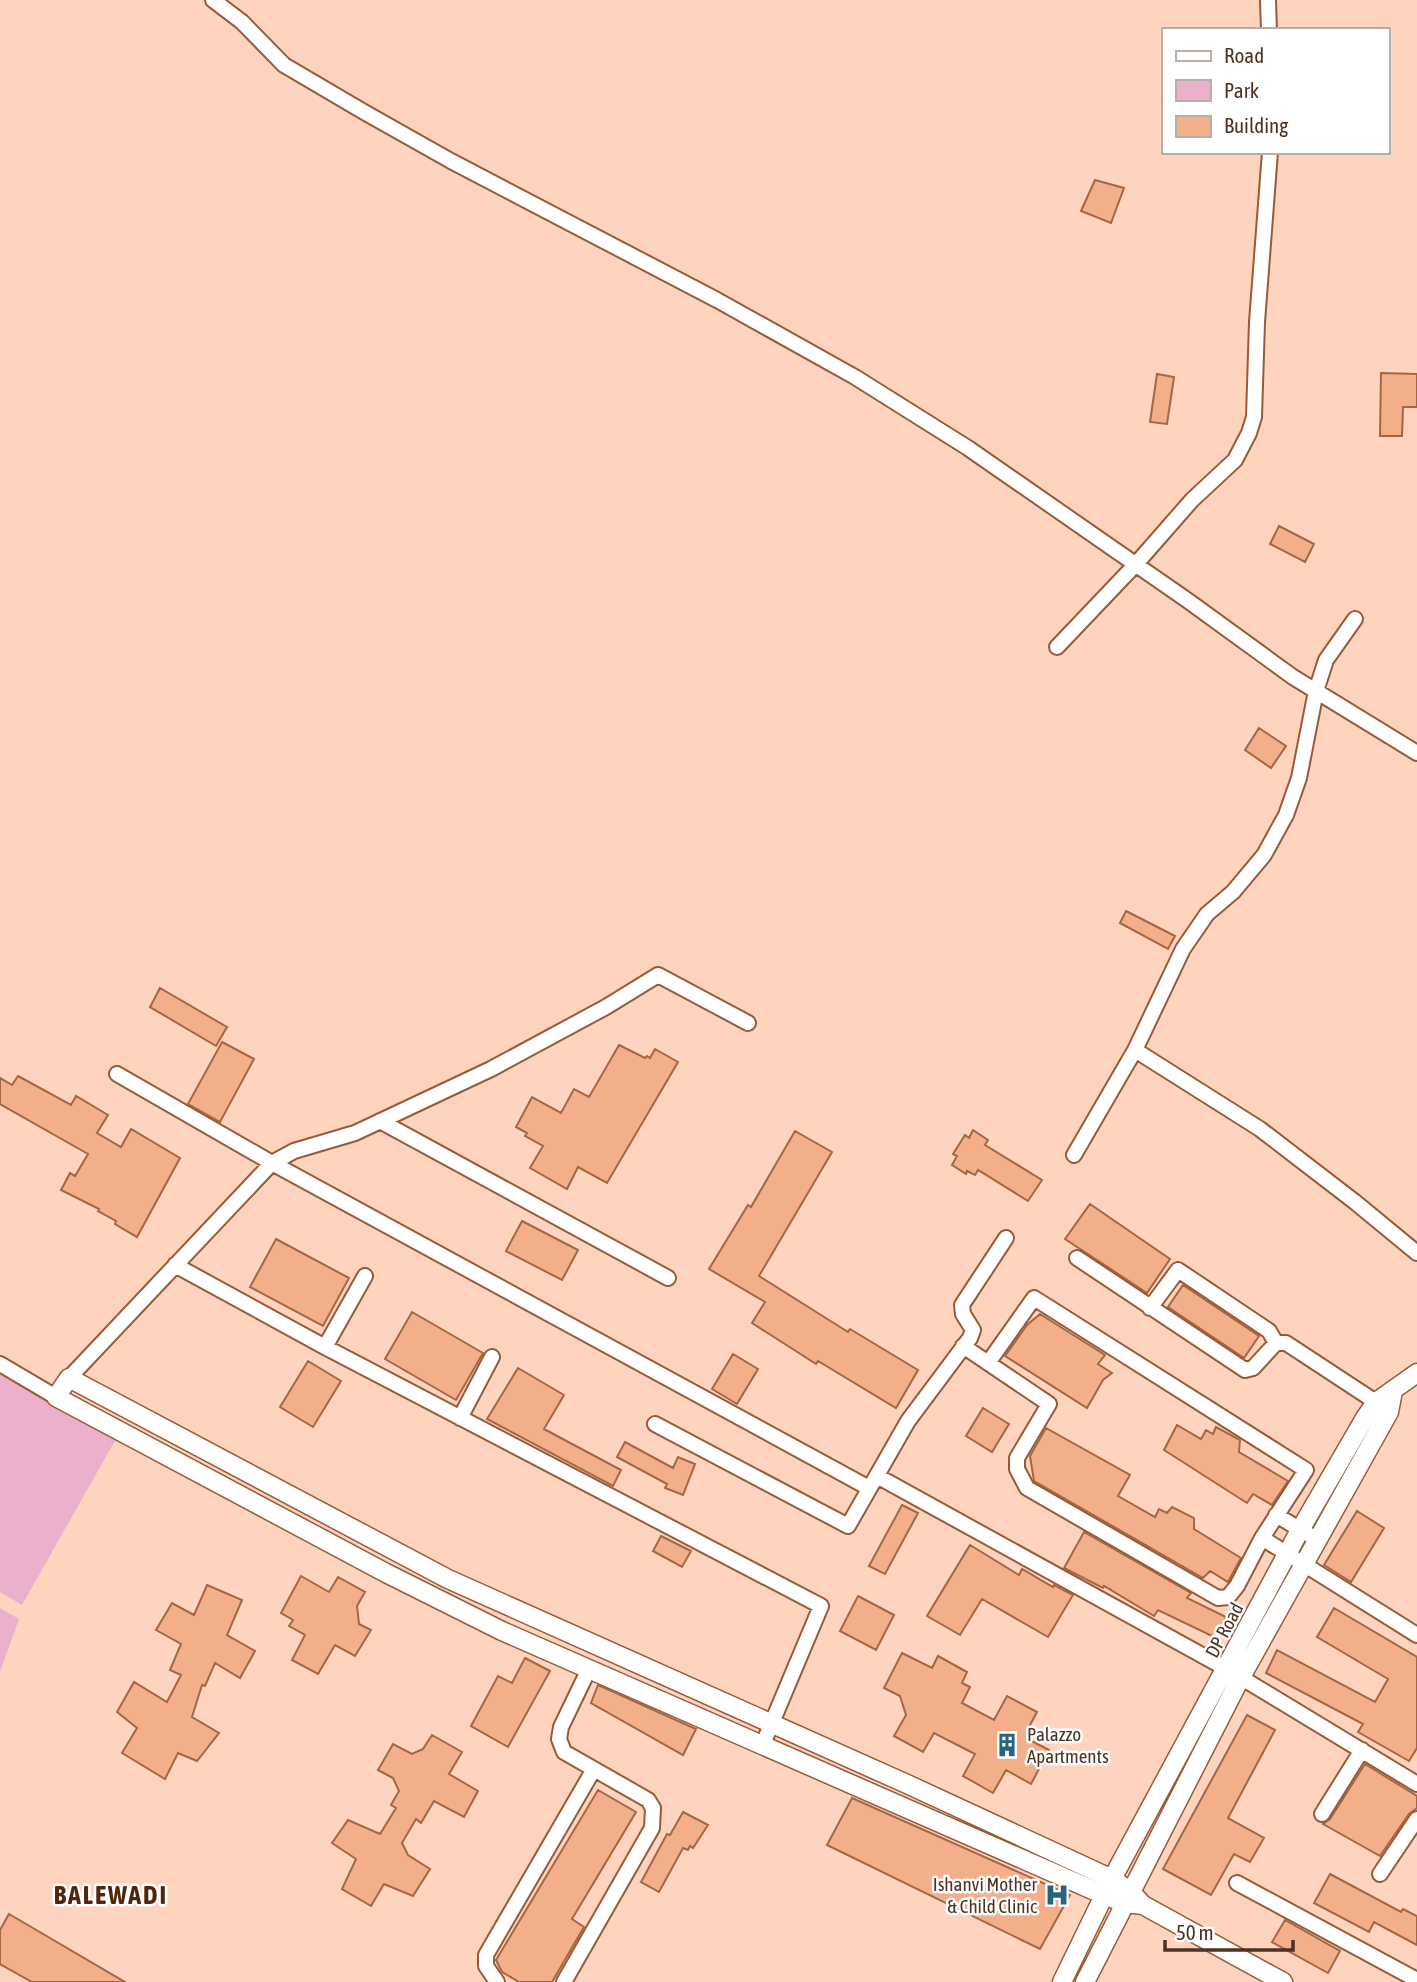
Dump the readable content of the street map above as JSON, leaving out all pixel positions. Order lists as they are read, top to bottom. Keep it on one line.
{"streets":{"street":["DP Road"]},"districts":["BALEWADI"],"places":{"building":["Palazzo Apartments"],"hospital":["Ishanvi Mother & Child Clinic"]},"legend":["Road","Park","Building"],"scale_bar":"50 m"}
